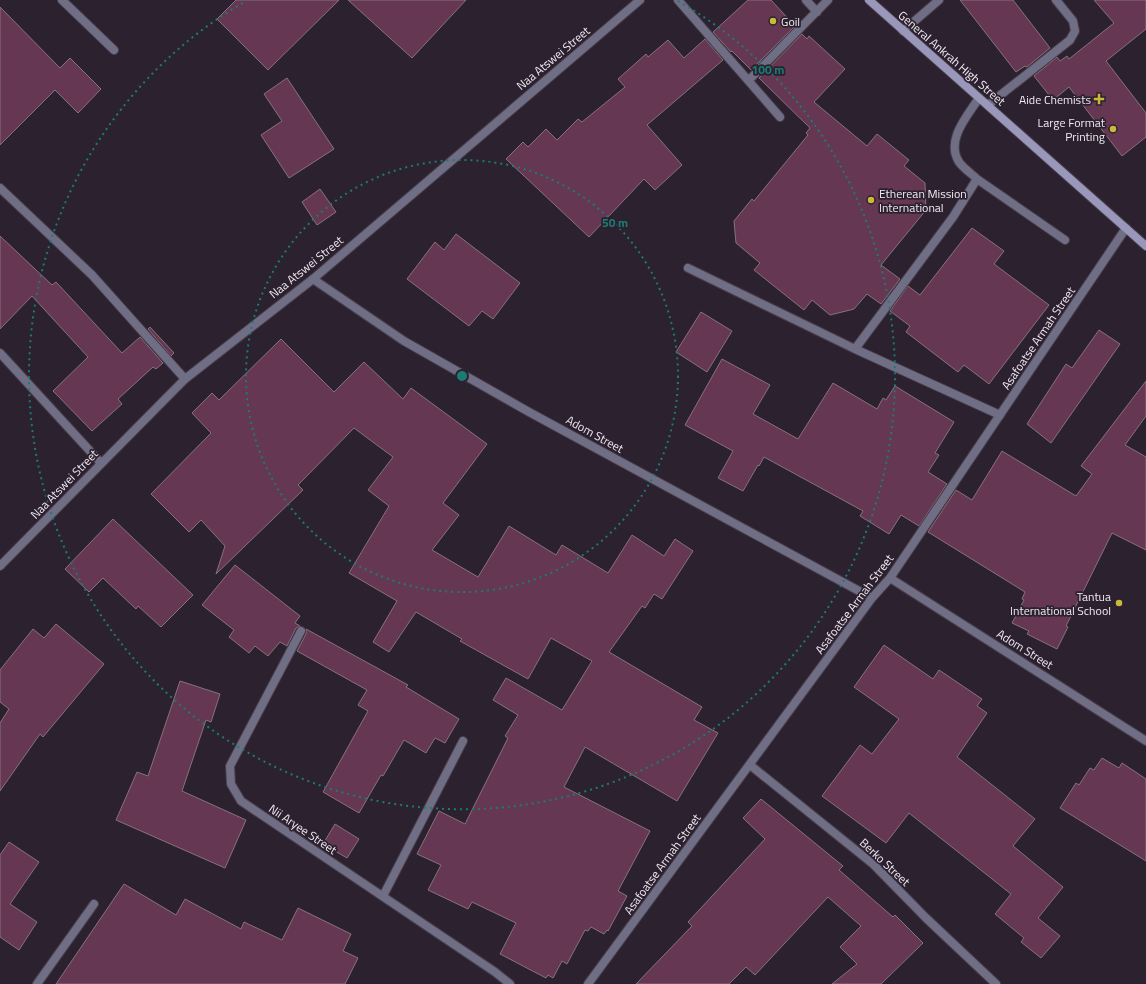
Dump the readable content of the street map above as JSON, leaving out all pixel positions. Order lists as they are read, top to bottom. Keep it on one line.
{"streets":{"main road":["General Ankrah High Street"],"street":["Naa Atswei Street","Asafoatse Armah Street","Adom Street","Nii Aryee Street","Berko Street"]},"crossings":[["Naa Atswei Street","Adom Street"],["General Ankrah High Street","Asafoatse Armah Street"],["Asafoatse Armah Street","Adom Street"],["Asafoatse Armah Street","Berko Street"]],"places":{"other":["Goil","Large Format Printing","Etherean Mission International","Tantua International School"],"health":["Aide Chemists"]},"rings":["100 m","50 m"]}
